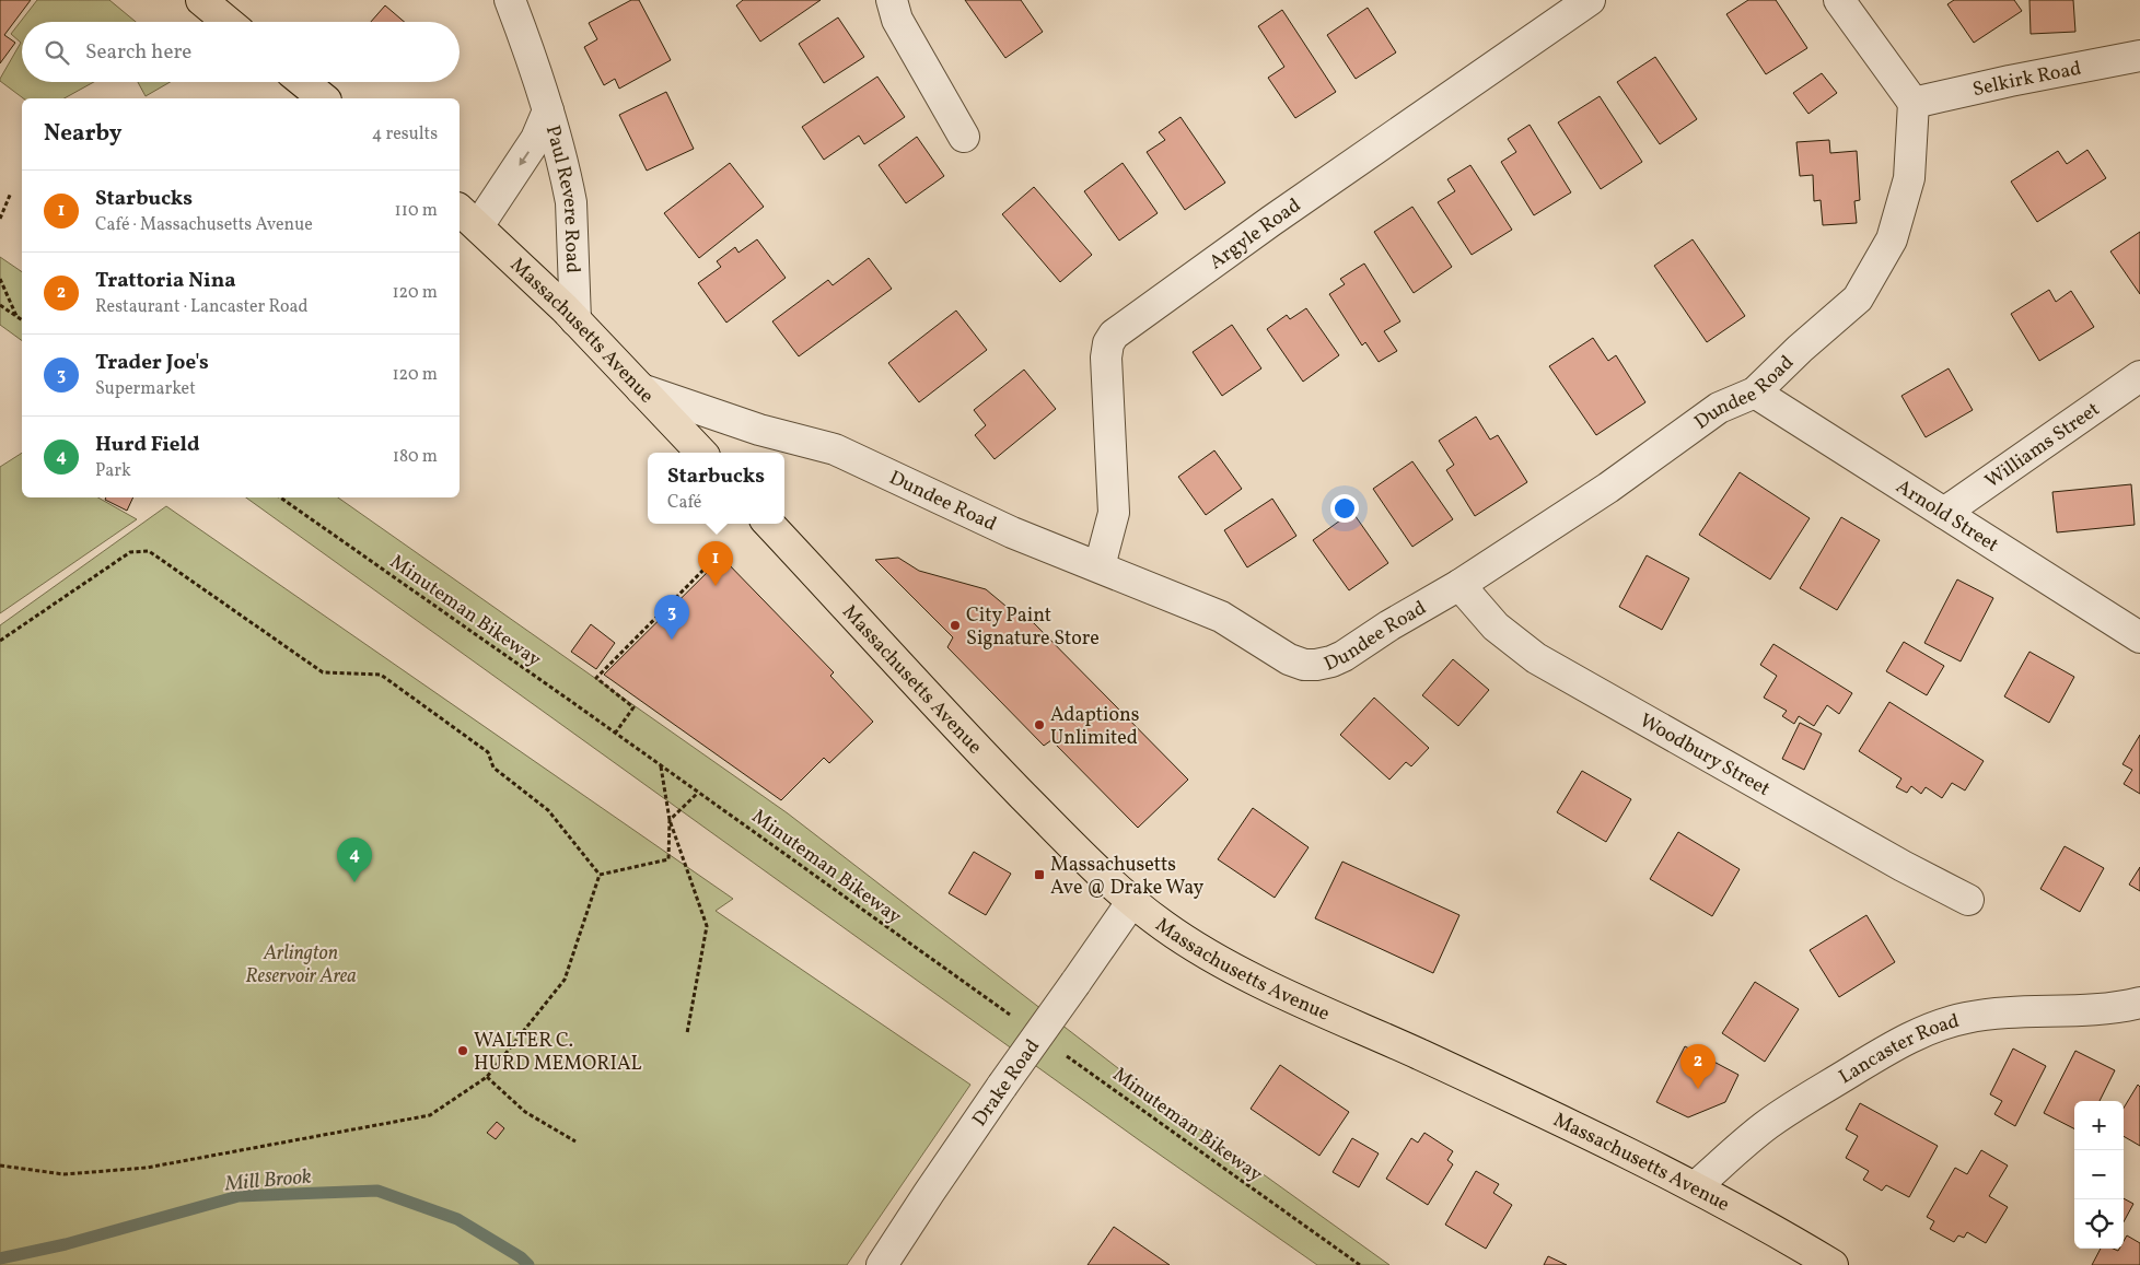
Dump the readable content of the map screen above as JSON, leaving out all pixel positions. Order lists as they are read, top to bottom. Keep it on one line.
{"streets":{"main road":["Massachusetts Avenue"],"street":["Selkirk Road","Paul Revere Road","Argyle Road","Dundee Road","Williams Street","Arnold Street","Woodbury Street","Lancaster Road","Drake Road"],"path":["Minuteman Bikeway"]},"crossings":[["Selkirk Road","Dundee Road"],["Paul Revere Road","Massachusetts Avenue"],["Argyle Road","Dundee Road"],["Massachusetts Avenue","Dundee Road"],["Massachusetts Avenue","Lancaster Road"],["Massachusetts Avenue","Drake Road"],["Dundee Road","Arnold Street"],["Dundee Road","Woodbury Street"],["Williams Street","Arnold Street"]],"water":["Mill Brook"],"parks":["Arlington Reservoir Area"],"places":{"other":["City Paint Signature Store","Adaptions Unlimited","WALTER C. HURD MEMORIAL"],"transit":["Massachusetts Ave @ Drake Way"]},"page":{"search":"Search here","heading":["Nearby","4 results"],"list":[{"mark":"1","name":"Starbucks","note":"Café · Massachusetts Avenue","value":"110 m"},{"mark":"2","name":"Trattoria Nina","note":"Restaurant · Lancaster Road","value":"120 m"},{"mark":"3","name":"Trader Joe's","note":"Supermarket","value":"120 m"},{"mark":"4","name":"Hurd Field","note":"Park","value":"180 m"}],"popup":["Starbucks","Café"],"pins":["1","3","4","2"],"map_buttons":["+","−"]}}
